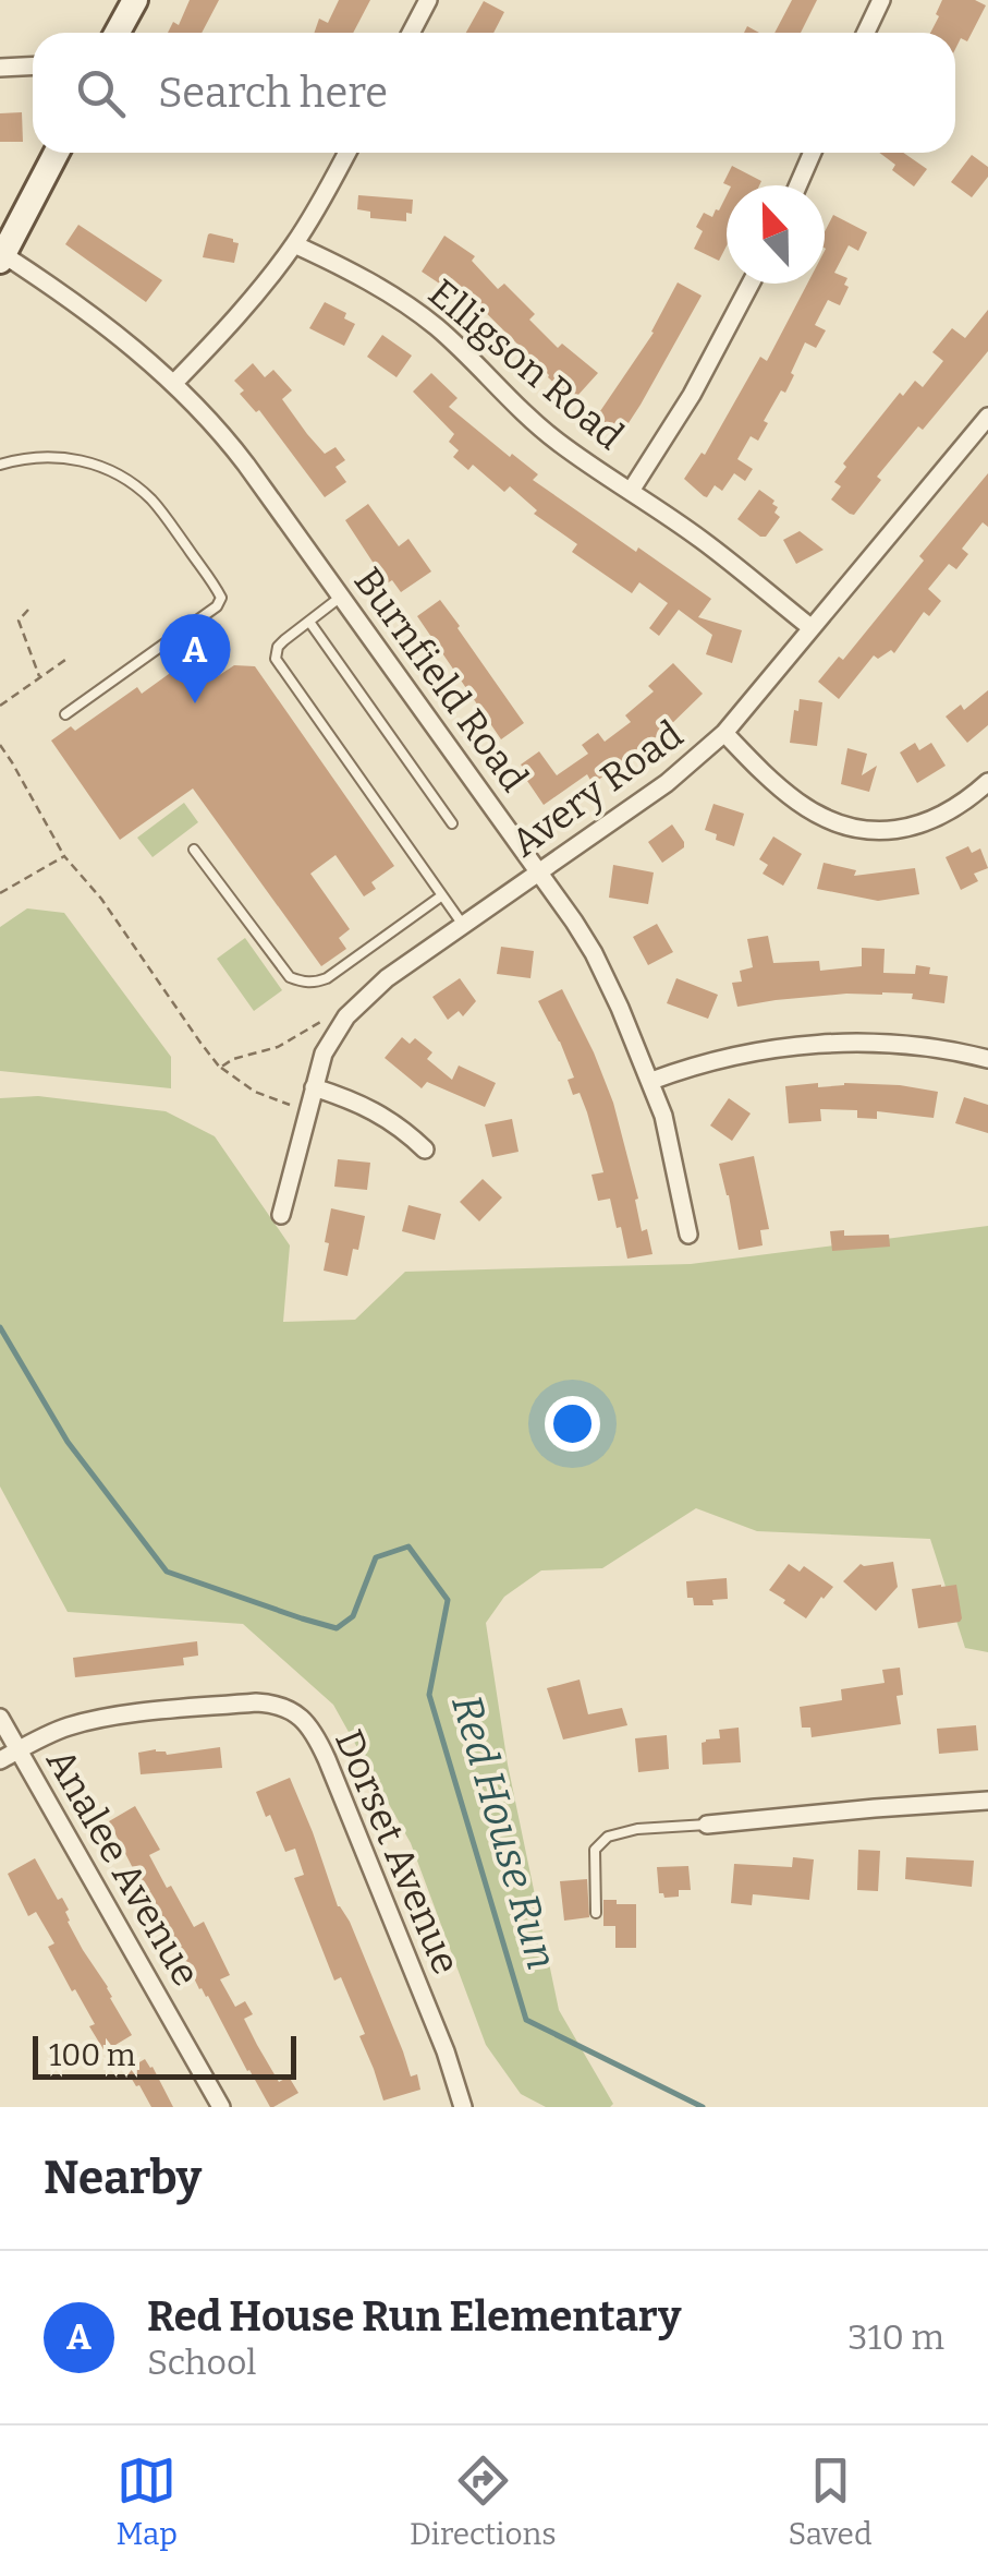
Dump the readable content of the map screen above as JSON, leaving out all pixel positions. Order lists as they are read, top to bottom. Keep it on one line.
{"streets":{"street":["Elligson Road","Burnfield Road","Avery Road","Dorset Avenue","Analee Avenue"]},"crossings":[["Elligson Road","Avery Road"],["Burnfield Road","Avery Road"],["Dorset Avenue","Analee Avenue"]],"water":["Red House Run"],"scale_bar":"100 m","north":"top","page":{"search":"Search here","pins":"A","scale":"100 m","heading":"Nearby","list":[{"mark":"A","name":"Red House Run Elementary","note":"School","value":"310 m"}],"nav":["Map","Directions","Saved"]}}
